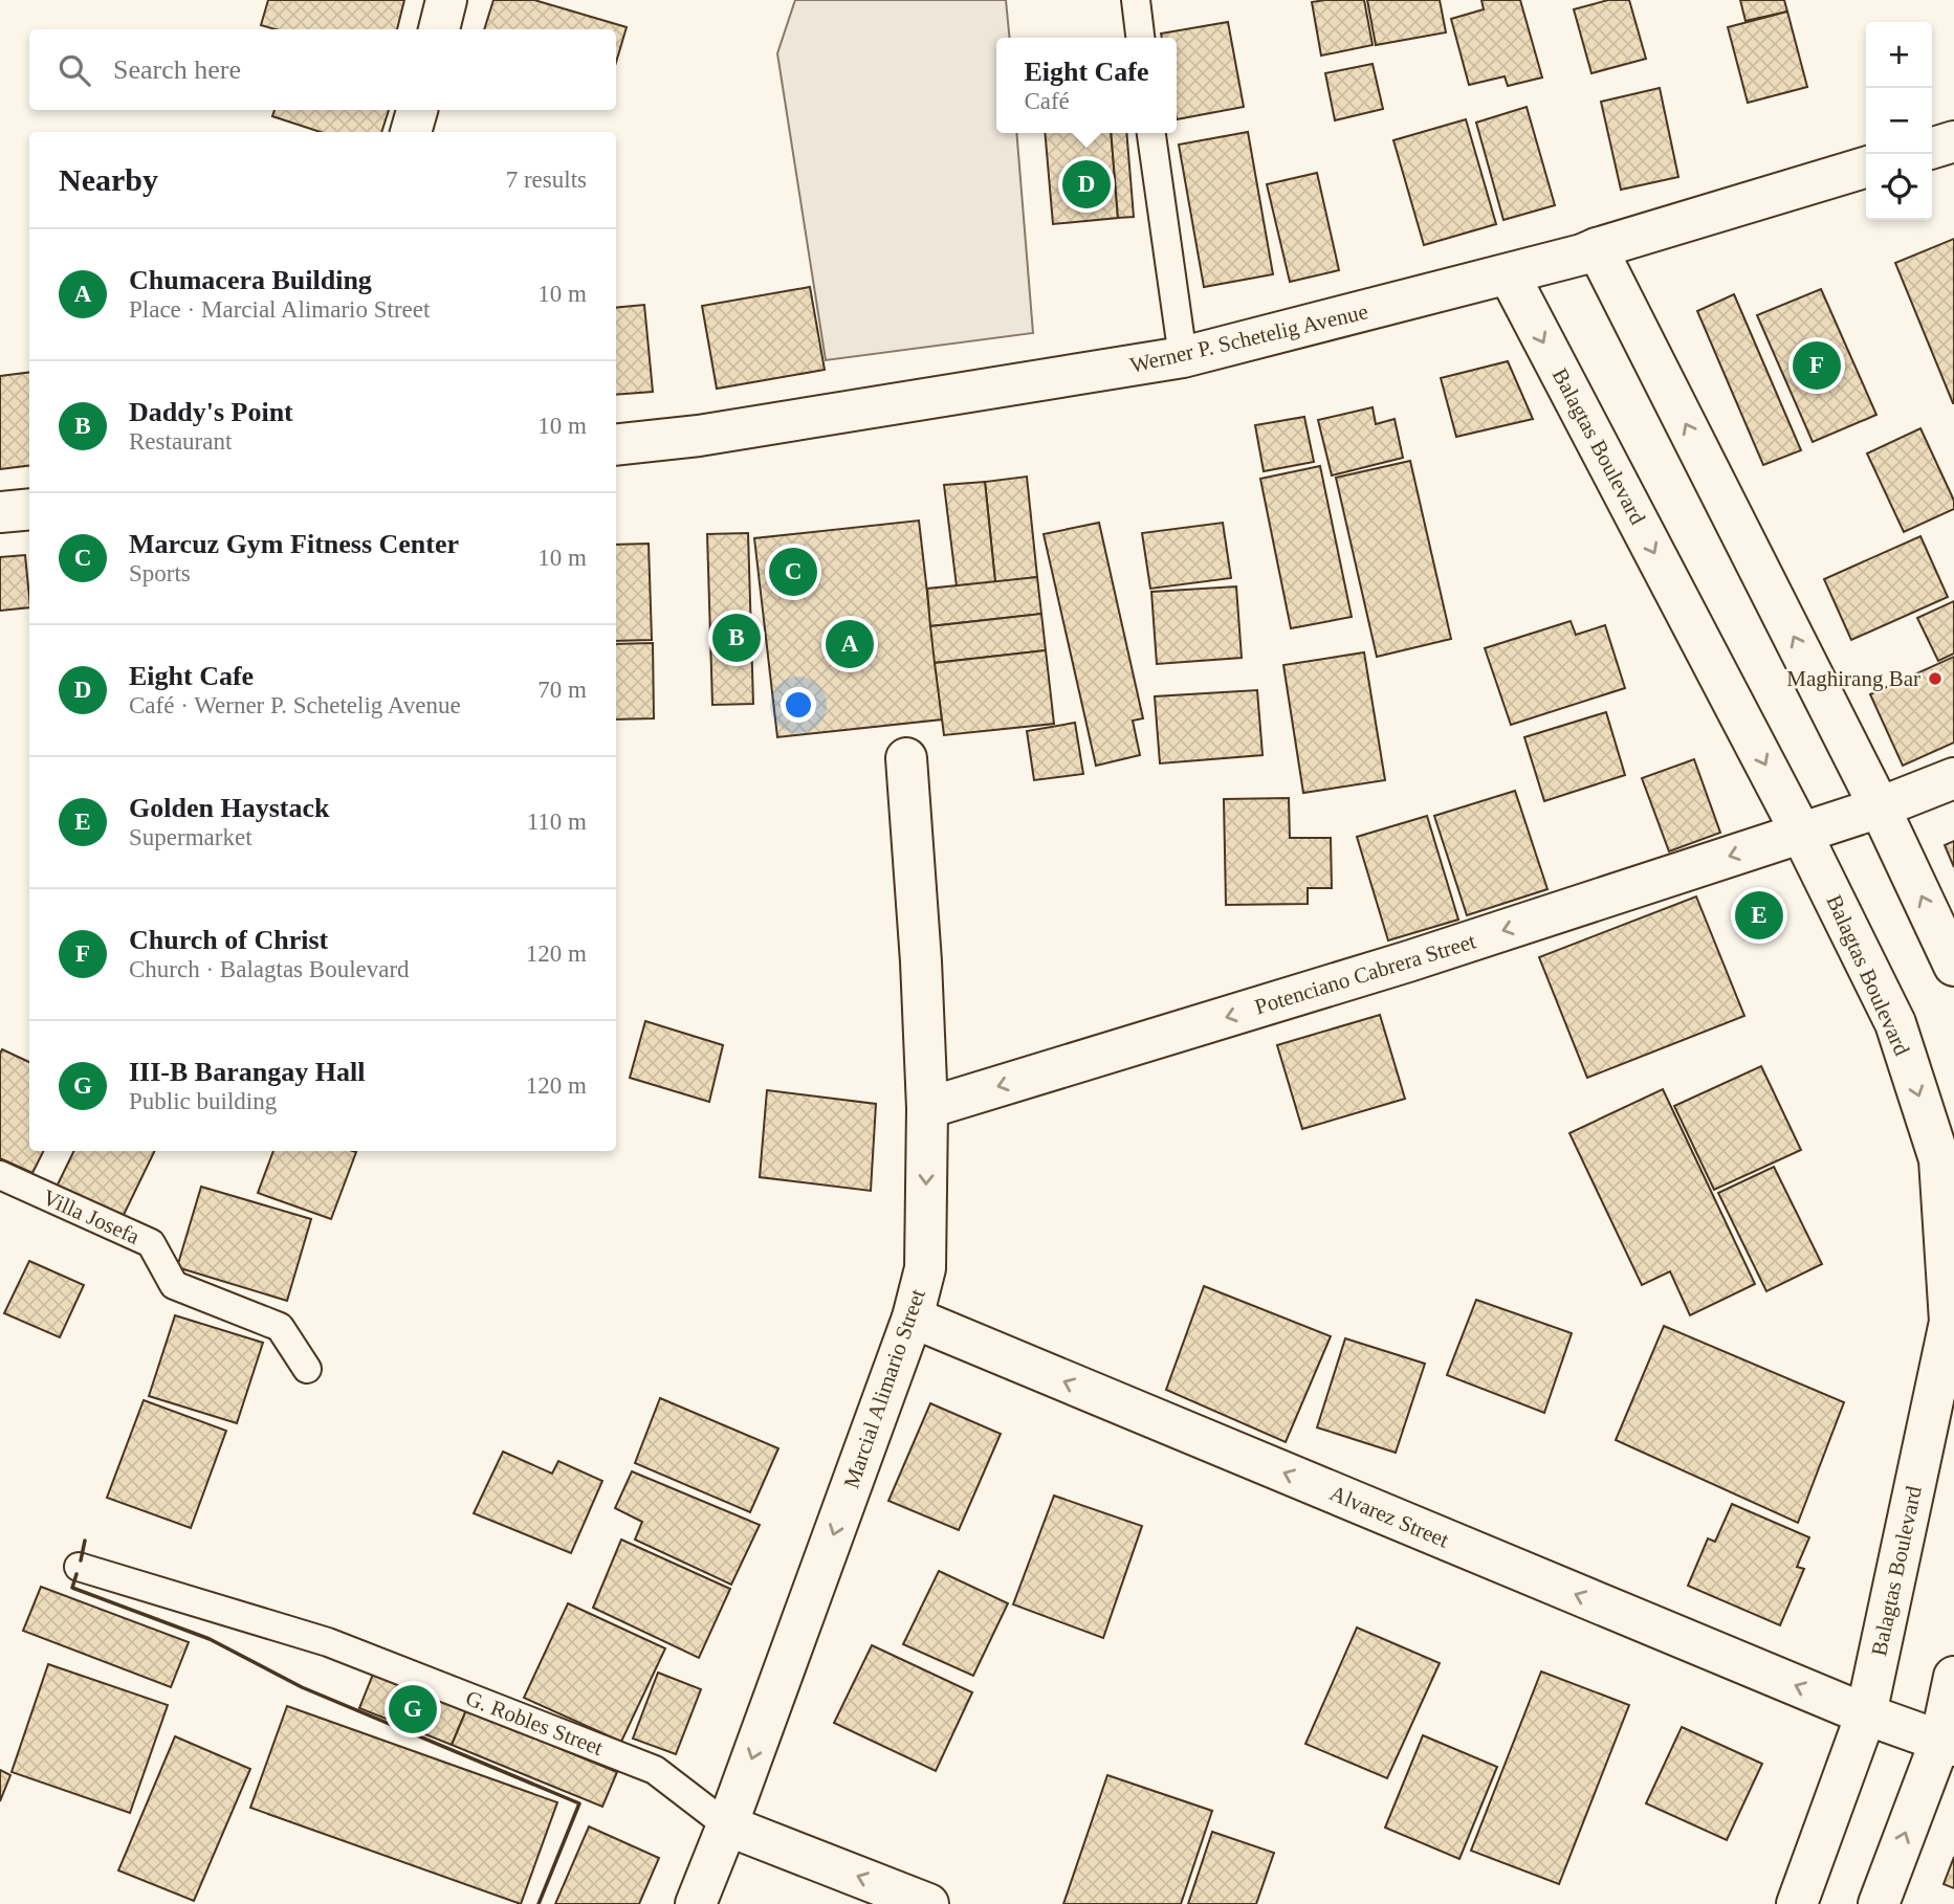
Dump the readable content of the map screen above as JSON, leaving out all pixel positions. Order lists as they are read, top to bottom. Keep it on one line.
{"streets":{"main road":["Werner P. Schetelig Avenue","Balagtas Boulevard","Potenciano Cabrera Street","Marcial Alimario Street","Alvarez Street","G. Robles Street"],"lane":["Villa Josefa"]},"crossings":[["Werner P. Schetelig Avenue","Balagtas Boulevard"],["Balagtas Boulevard","Potenciano Cabrera Street"],["Balagtas Boulevard","Alvarez Street"],["Potenciano Cabrera Street","Marcial Alimario Street"],["Marcial Alimario Street","Alvarez Street"],["Marcial Alimario Street","G. Robles Street"]],"one_way":["Potenciano Cabrera Street","Marcial Alimario Street","Alvarez Street"],"places":["Maghirang Bar"],"page":{"map_buttons":["+","−"],"search":"Search here","popup":["Eight Cafe","Café"],"heading":["Nearby","7 results"],"pins":["D","F","C","B","A","E","G"],"list":[{"mark":"A","name":"Chumacera Building","note":"Place · Marcial Alimario Street","value":"10 m"},{"mark":"B","name":"Daddy's Point","note":"Restaurant","value":"10 m"},{"mark":"C","name":"Marcuz Gym Fitness Center","note":"Sports","value":"10 m"},{"mark":"D","name":"Eight Cafe","note":"Café · Werner P. Schetelig Avenue","value":"70 m"},{"mark":"E","name":"Golden Haystack","note":"Supermarket","value":"110 m"},{"mark":"F","name":"Church of Christ","note":"Church · Balagtas Boulevard","value":"120 m"},{"mark":"G","name":"III-B Barangay Hall","note":"Public building","value":"120 m"}]}}
